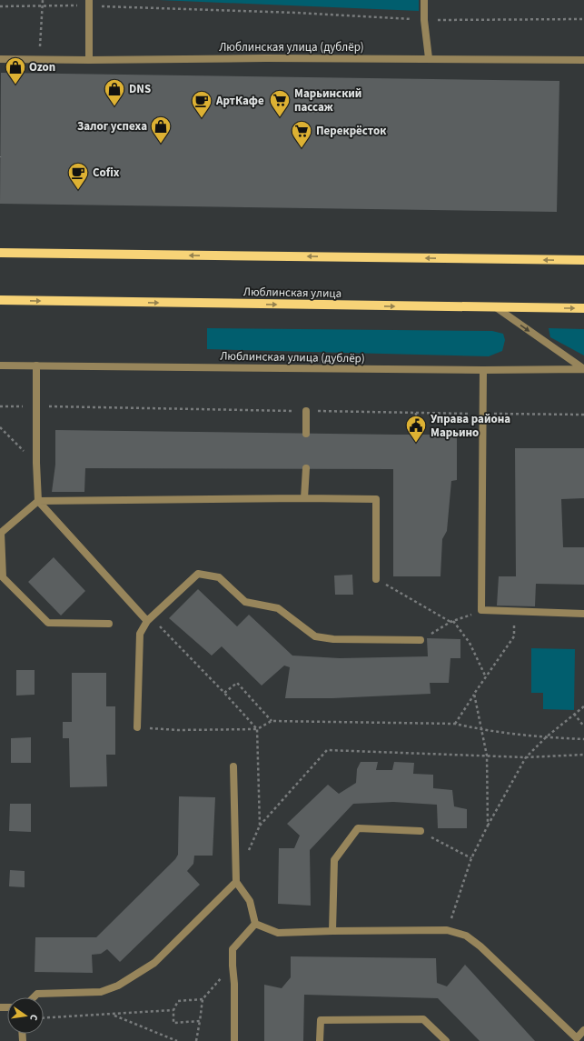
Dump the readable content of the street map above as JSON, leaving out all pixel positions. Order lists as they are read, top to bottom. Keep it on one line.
{"streets":{"main road":["Люблинская улица"],"street":["Люблинская улица (дублёр)"]},"places":{"shop":["Ozon","DNS","Залог успеха"],"supermarket":["Марьинский пассаж","Перекрёсток"],"cafe":["АртКафе","Cofix"],"public building":["Управа района Марьино"]},"north":"right"}
